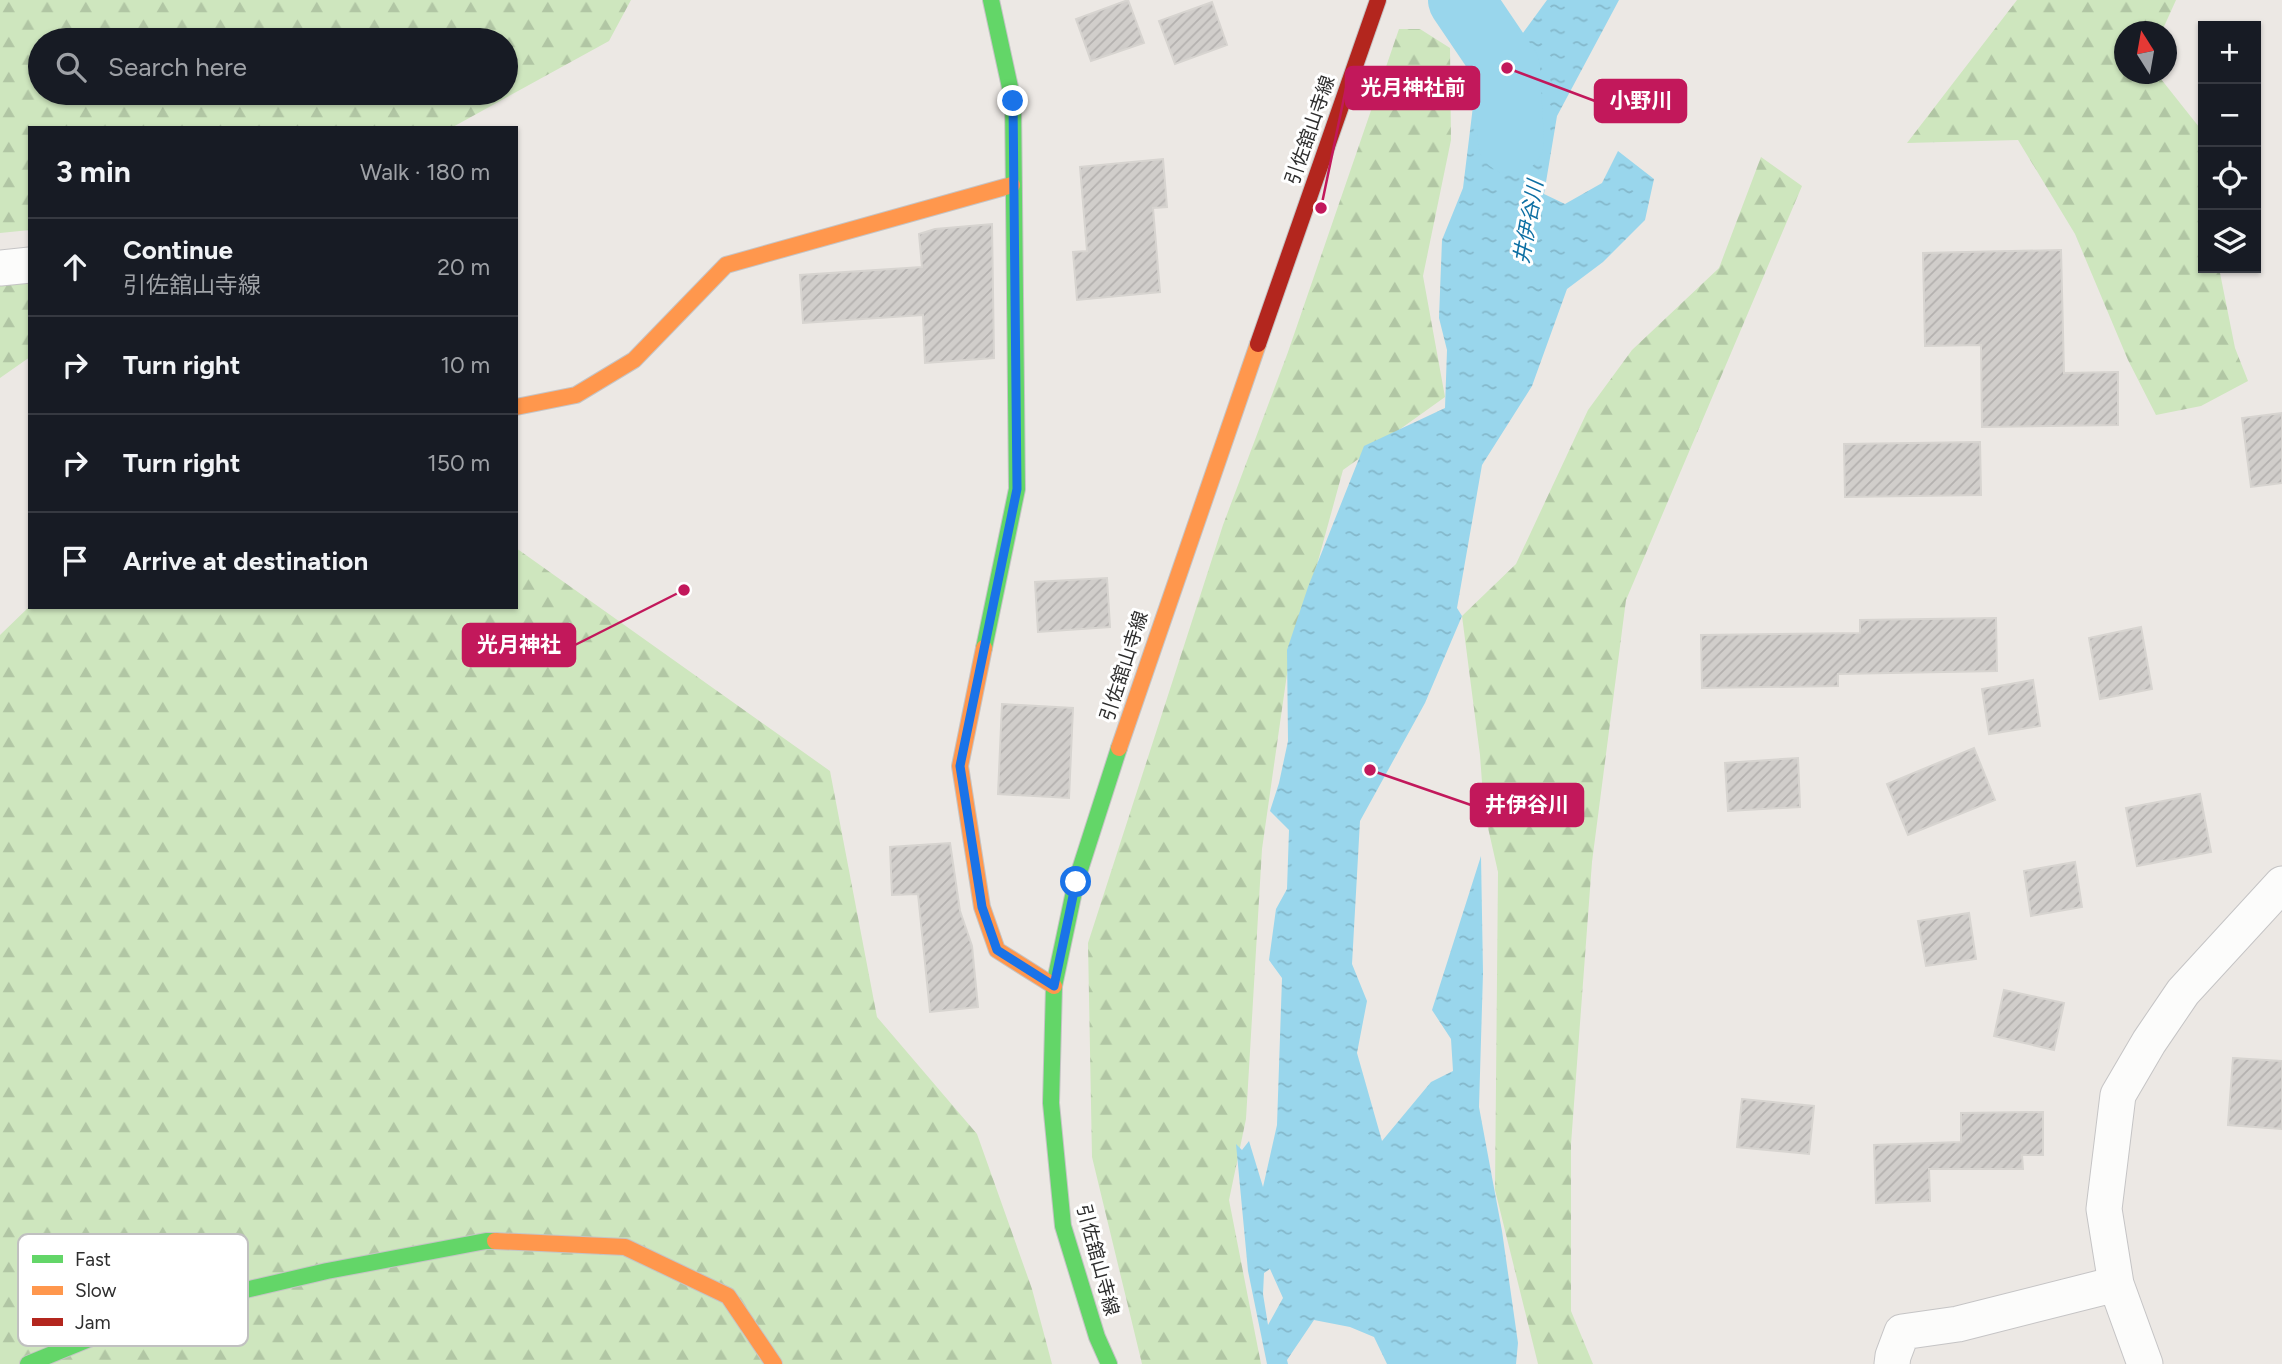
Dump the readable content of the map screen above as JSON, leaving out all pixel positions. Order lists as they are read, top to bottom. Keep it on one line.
{"streets":{"street":["引佐舘山寺線"]},"water":["井伊谷川"],"places":["小野川","光月神社前","光月神社","井伊谷川"],"legend":["Fast","Slow","Jam"],"north":"top","page":{"map_buttons":["+","−"],"search":"Search here","heading":["3 min","Walk · 180 m"],"list":[["Continue","引佐舘山寺線","20 m"],["Turn right","10 m"],["Turn right","150 m"],"Arrive at destination"]}}
